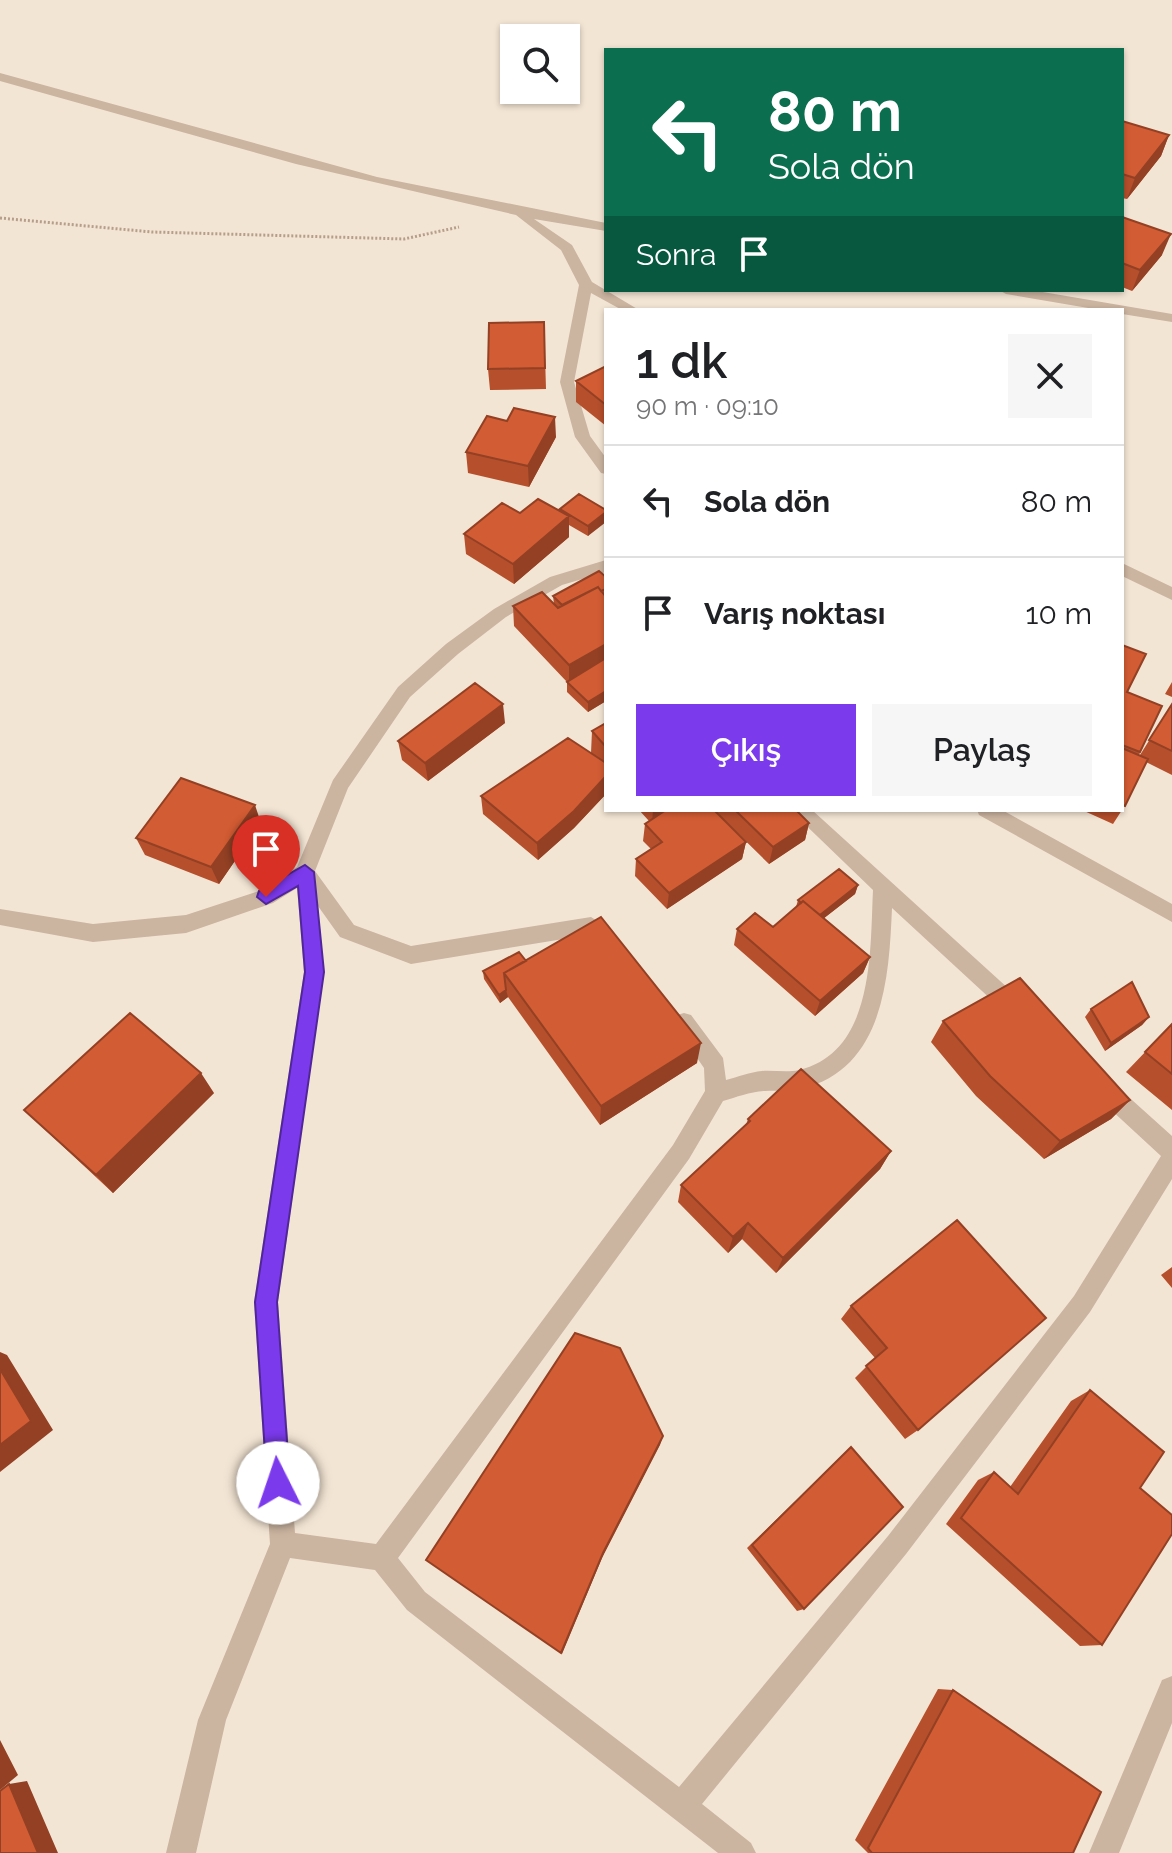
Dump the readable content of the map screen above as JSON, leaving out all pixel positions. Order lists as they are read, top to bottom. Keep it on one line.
{"page":{"turn":["80 m","Sola dön"],"then":"Sonra","heading":["1 dk","90 m · 09:10"],"list":[{"name":"Sola dön","value":"80 m"},{"name":"Varış noktası","value":"10 m"}],"buttons":["Çıkış","Paylaş"]}}
